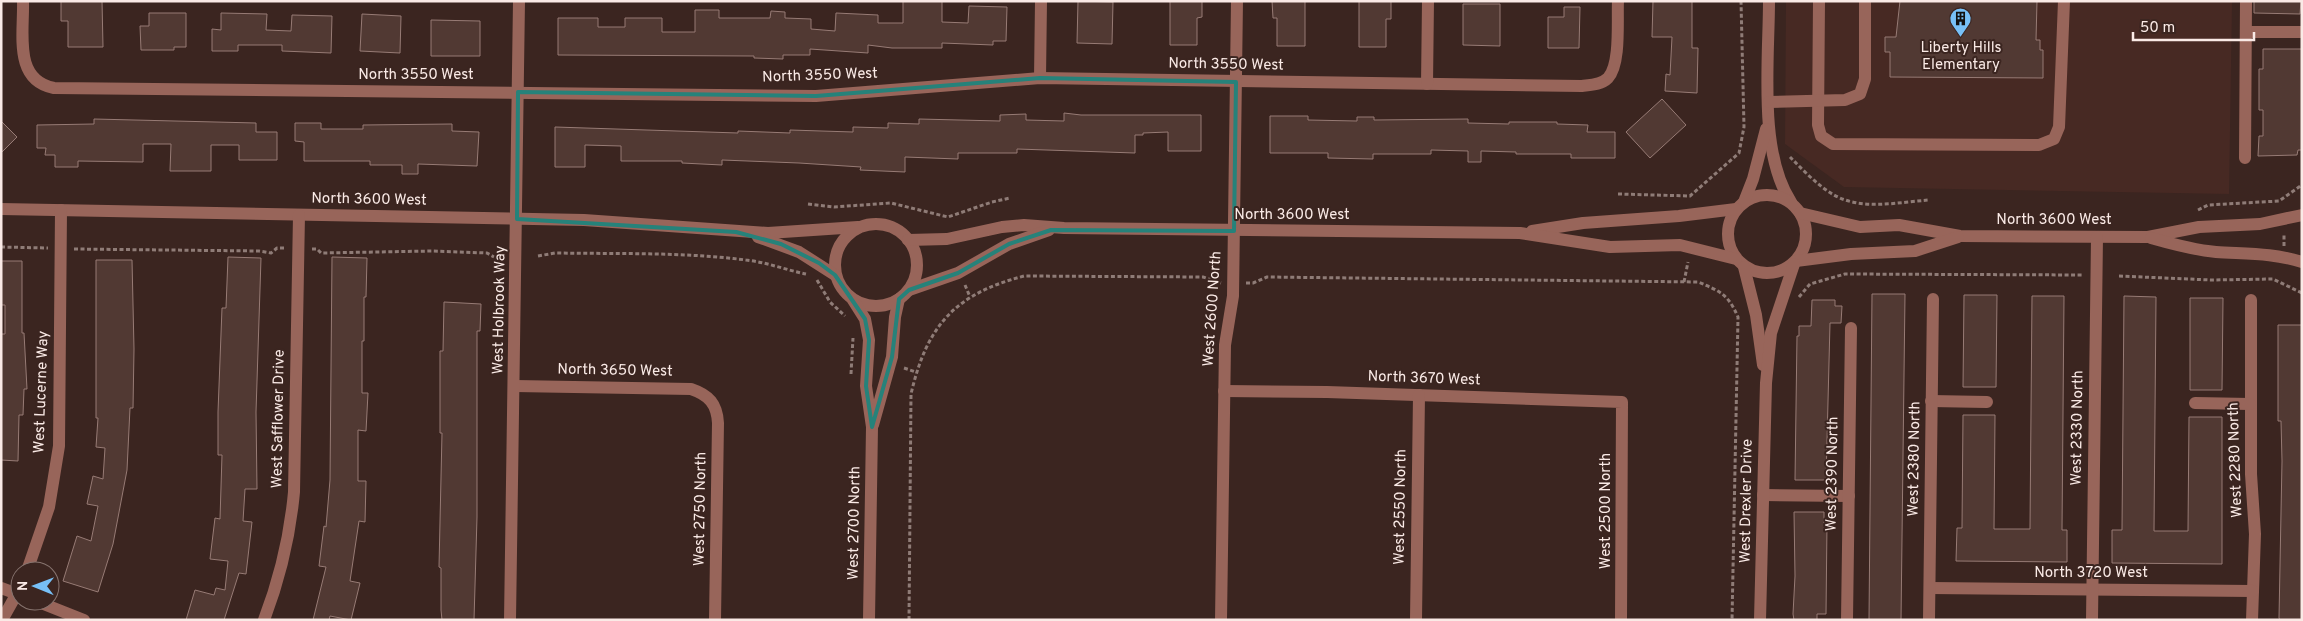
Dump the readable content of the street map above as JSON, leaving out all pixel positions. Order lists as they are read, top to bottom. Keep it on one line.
{"streets":{"street":["North 3550 West","North 3600 West","West 2600 North","West Holbrook Way","North 3650 West","North 3670 West","West Lucerne Way","West Safflower Drive","West 2330 North","West 2380 North","West 2280 North","West 2390 North","West Drexler Drive","West 2550 North","West 2750 North","West 2500 North","West 2700 North","North 3720 West"]},"crossings":[["North 3550 West","West 2600 North"],["North 3550 West","West Holbrook Way"],["North 3600 West","West 2600 North"],["North 3600 West","West Holbrook Way"],["North 3600 West","West Lucerne Way"],["North 3600 West","West Safflower Drive"],["North 3600 West","West 2330 North"],["North 3600 West","West Drexler Drive"],["North 3600 West","West 2700 North"],["West 2600 North","North 3670 West"],["West Holbrook Way","North 3650 West"],["North 3650 West","West 2750 North"],["North 3670 West","West 2550 North"],["North 3670 West","West 2500 North"],["West 2330 North","North 3720 West"],["West 2380 North","North 3720 West"],["West 2280 North","North 3720 West"]],"places":{"building":["Liberty Hills Elementary"]},"scale_bar":"50 m","north":"left"}
